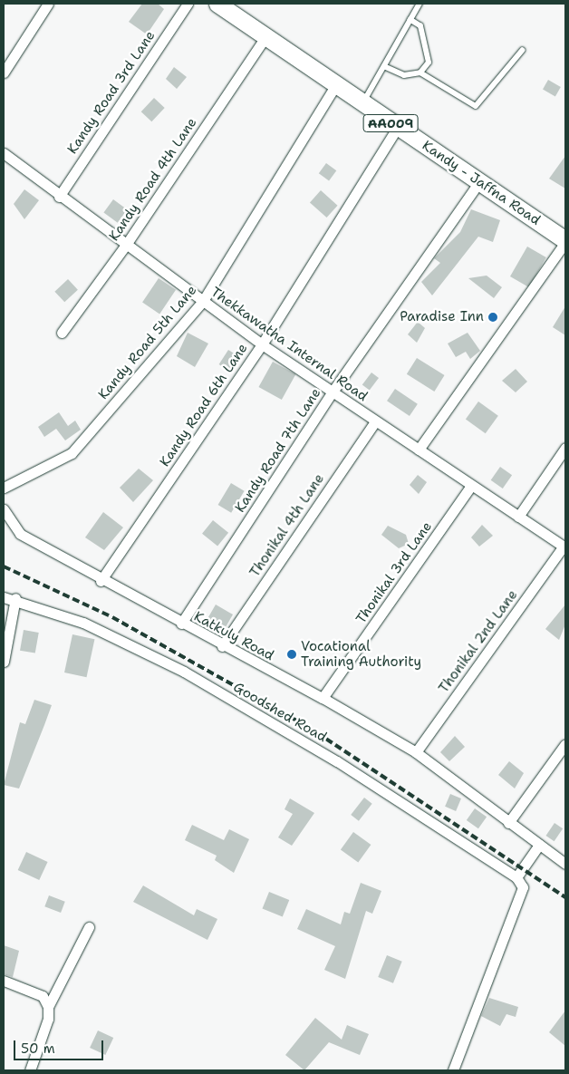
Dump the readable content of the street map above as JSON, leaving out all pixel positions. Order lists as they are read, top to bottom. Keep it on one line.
{"streets":{"highway":["AA009","Kandy - Jaffna Road"],"street":["Kandy Road 3rd Lane","Kandy Road 4th Lane","Kandy Road 5th Lane","Thekkawatha Internal Road","Kandy Road 6th Lane","Kandy Road 7th Lane","Thonikal 4th Lane","Thonikal 3rd Lane","Katkuly Road","Thonikal 2nd Lane","Goodshed Road"]},"crossings":[["Kandy Road 3rd Lane","Thekkawatha Internal Road"],["Kandy Road 4th Lane","Kandy - Jaffna Road"],["Kandy Road 4th Lane","Thekkawatha Internal Road"],["Kandy - Jaffna Road","Kandy Road 5th Lane"],["Kandy - Jaffna Road","Kandy Road 6th Lane"],["Kandy - Jaffna Road","Kandy Road 7th Lane"],["Kandy Road 5th Lane","Thekkawatha Internal Road"],["Thekkawatha Internal Road","Kandy Road 6th Lane"],["Thekkawatha Internal Road","Kandy Road 7th Lane"],["Thekkawatha Internal Road","Thonikal 4th Lane"],["Thekkawatha Internal Road","Thonikal 3rd Lane"],["Thekkawatha Internal Road","Thonikal 2nd Lane"],["Kandy Road 6th Lane","Katkuly Road"],["Kandy Road 7th Lane","Katkuly Road"],["Thonikal 4th Lane","Katkuly Road"],["Thonikal 3rd Lane","Katkuly Road"],["Katkuly Road","Thonikal 2nd Lane"]],"places":["Paradise Inn","Vocational Training Authority"],"scale_bar":"50 m"}
